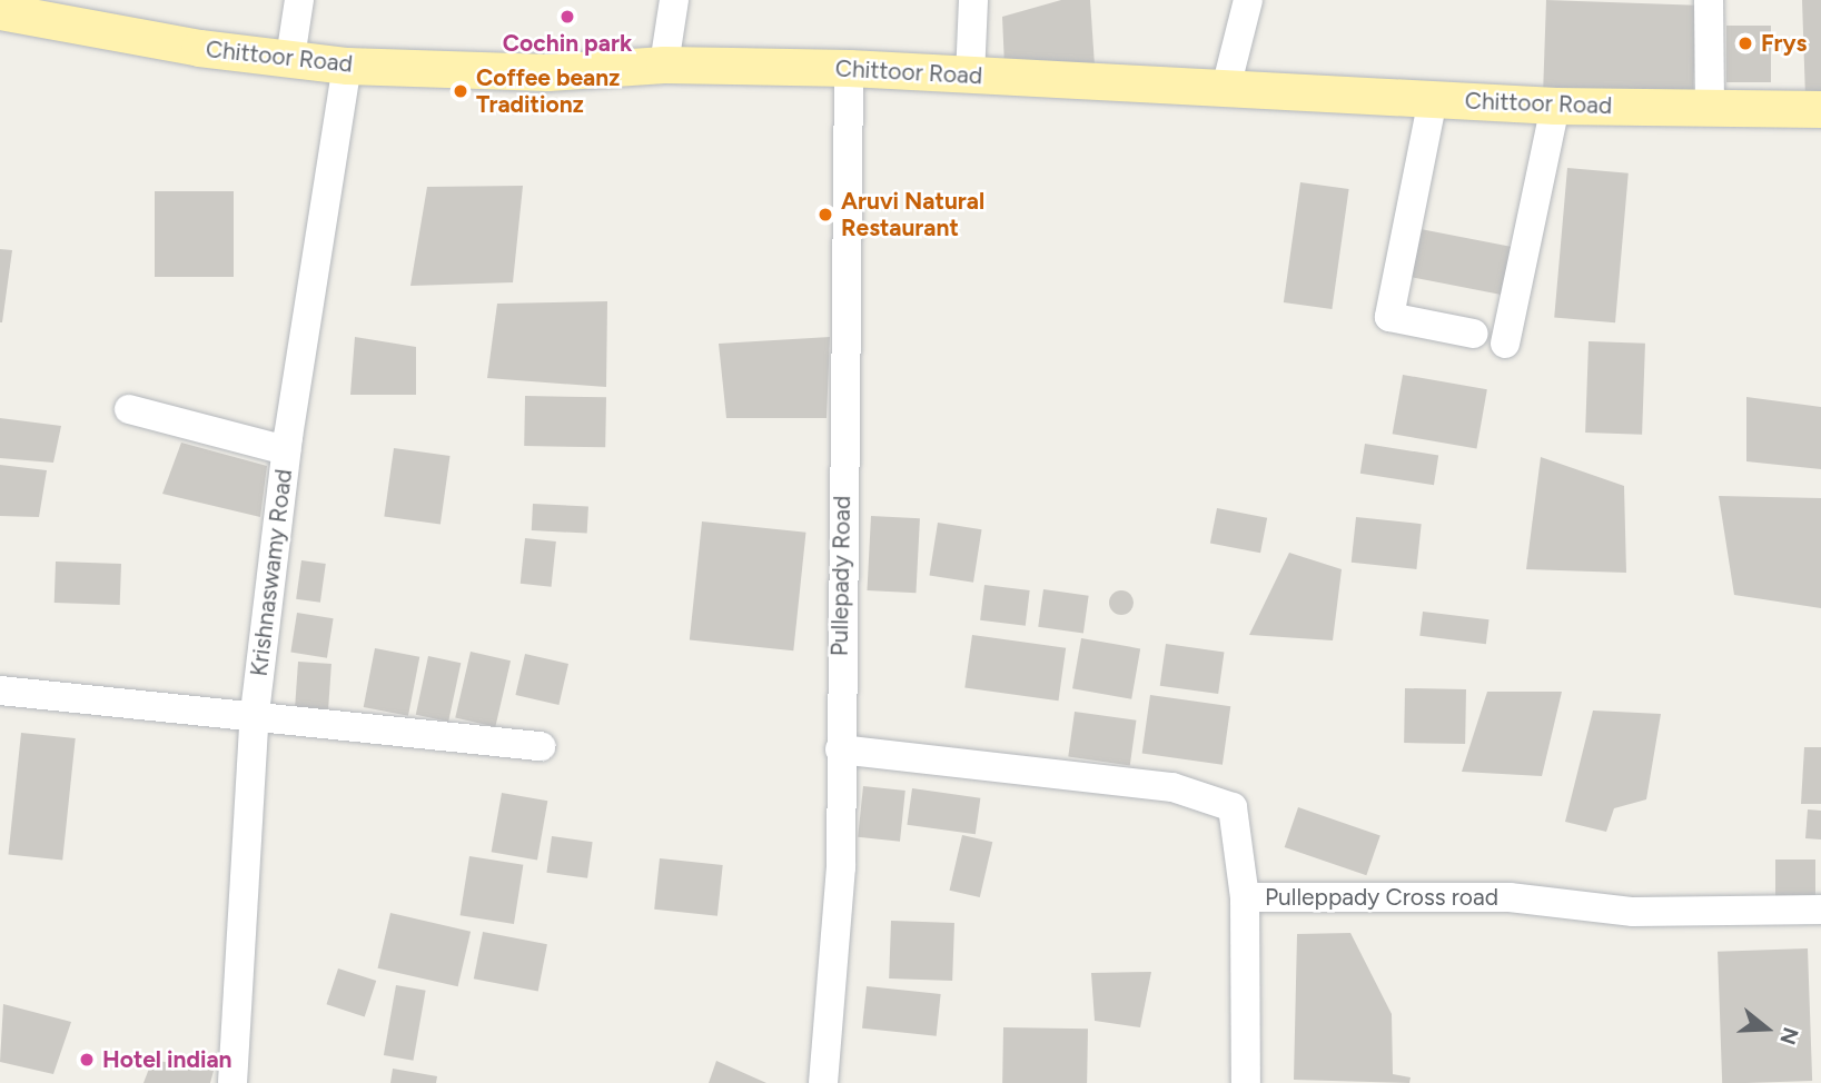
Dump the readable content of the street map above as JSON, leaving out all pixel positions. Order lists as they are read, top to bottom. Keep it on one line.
{"streets":{"main road":["Chittoor Road"],"street":["Krishnaswamy Road","Pullepady Road","Pulleppady Cross road"]},"crossings":[["Chittoor Road","Krishnaswamy Road"],["Chittoor Road","Pullepady Road"],["Pullepady Road","Pulleppady Cross road"]],"places":["Cochin park","Frys","Coffee beanz Traditionz","Aruvi Natural Restaurant","Hotel indian"],"north":"right"}
